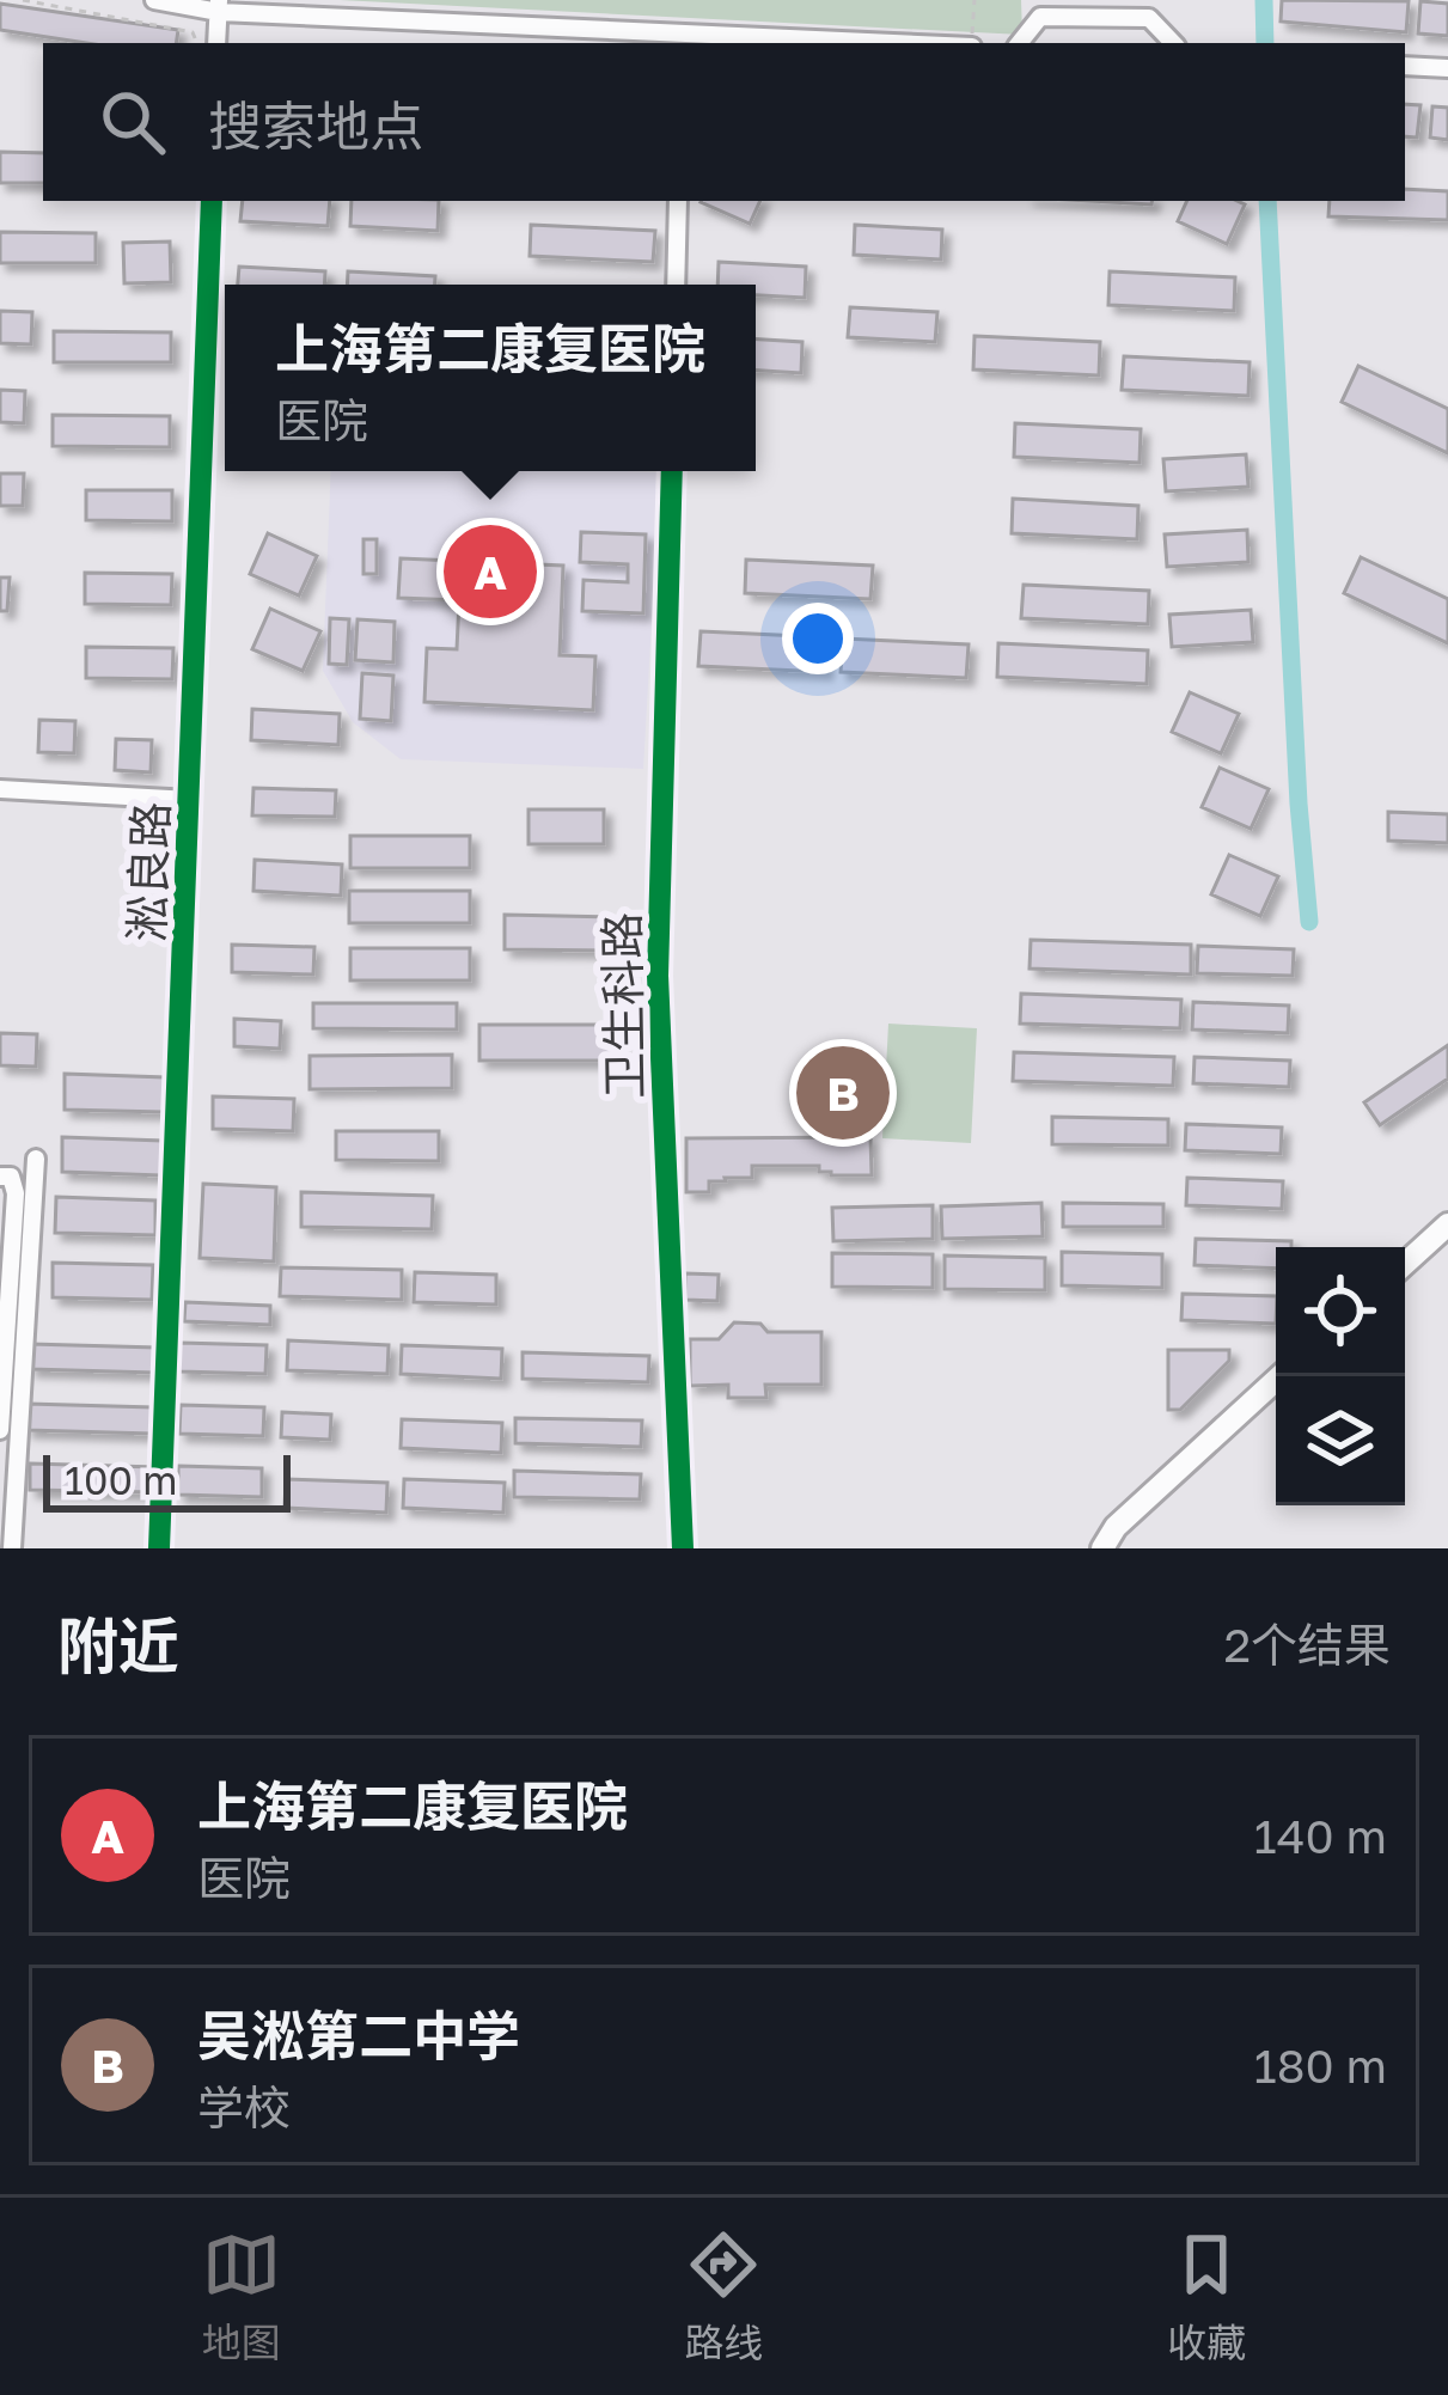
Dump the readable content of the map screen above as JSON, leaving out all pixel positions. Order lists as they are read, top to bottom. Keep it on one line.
{"streets":{"street":["淞良路","卫生科路"]},"scale_bar":"100 m","page":{"search":"搜索地点","popup":["上海第二康复医院","医院"],"pins":["A","B"],"scale":"100 m","heading":["附近","2个结果"],"list":[{"mark":"A","name":"上海第二康复医院","note":"医院","value":"140 m"},{"mark":"B","name":"吴淞第二中学","note":"学校","value":"180 m"}],"nav":["地图","路线","收藏"]}}
